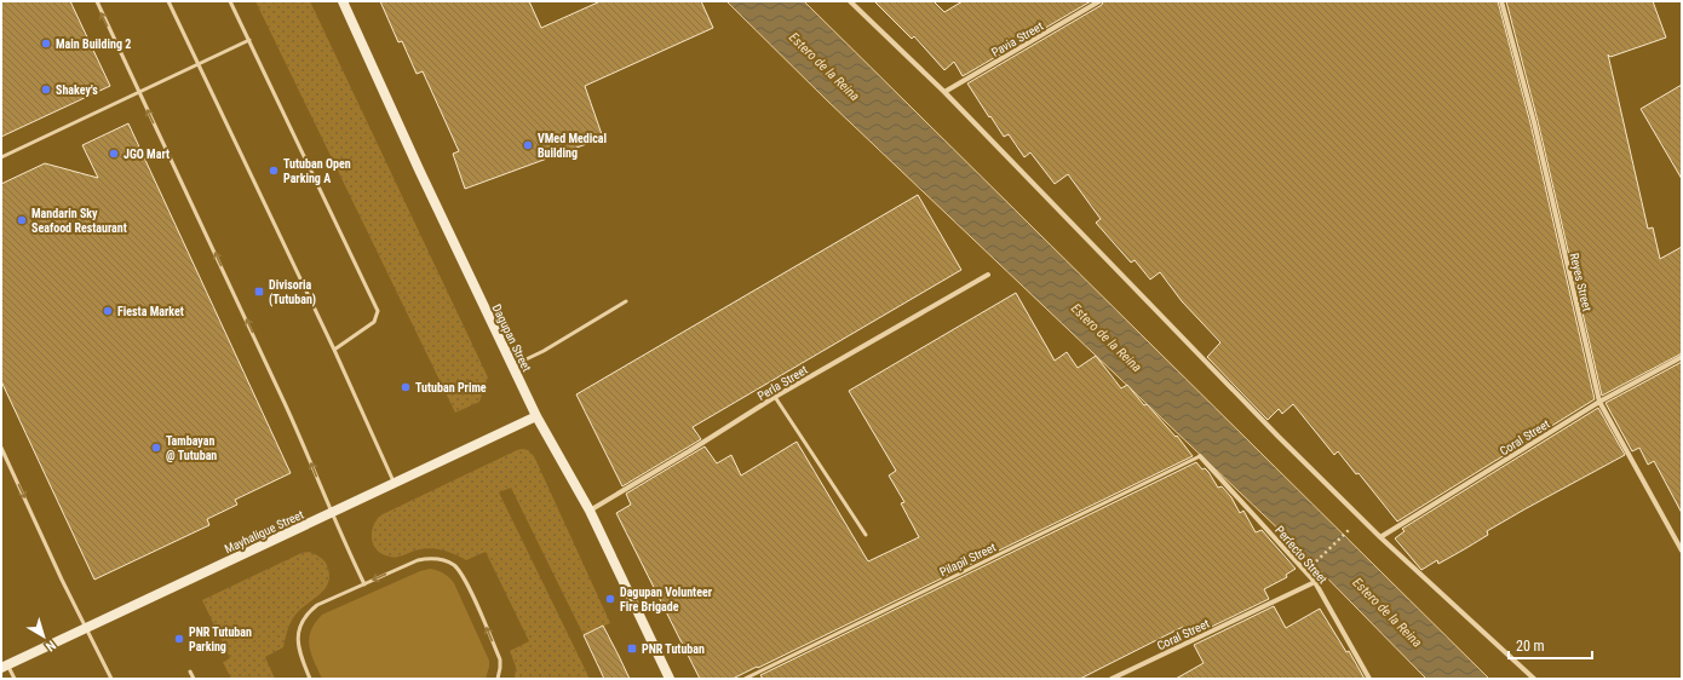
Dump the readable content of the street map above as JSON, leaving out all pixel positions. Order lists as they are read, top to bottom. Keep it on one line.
{"streets":{"street":["Pavia Street","Reyes Street","Dagupan Street","Perla Street","Coral Street","Mayhaligue Street","Perfecto Street"],"lane":["Pilapil Street"]},"crossings":[["Reyes Street","Coral Street"],["Dagupan Street","Perla Street"],["Dagupan Street","Mayhaligue Street"],["Coral Street","Perfecto Street"],["Perfecto Street","Pilapil Street"]],"water":["Estero de la Reina"],"places":{"other":["Main Building 2","Shakey's","VMed Medical Building","JGO Mart","Tutuban Open Parking A","Mandarin Sky Seafood Restaurant","Fiesta Market","Tutuban Prime","Tambayan @ Tutuban","Dagupan Volunteer Fire Brigade","PNR Tutuban Parking"],"transit":["Divisoria (Tutuban)","PNR Tutuban"]},"scale_bar":"20 m","north":"bottom right"}
